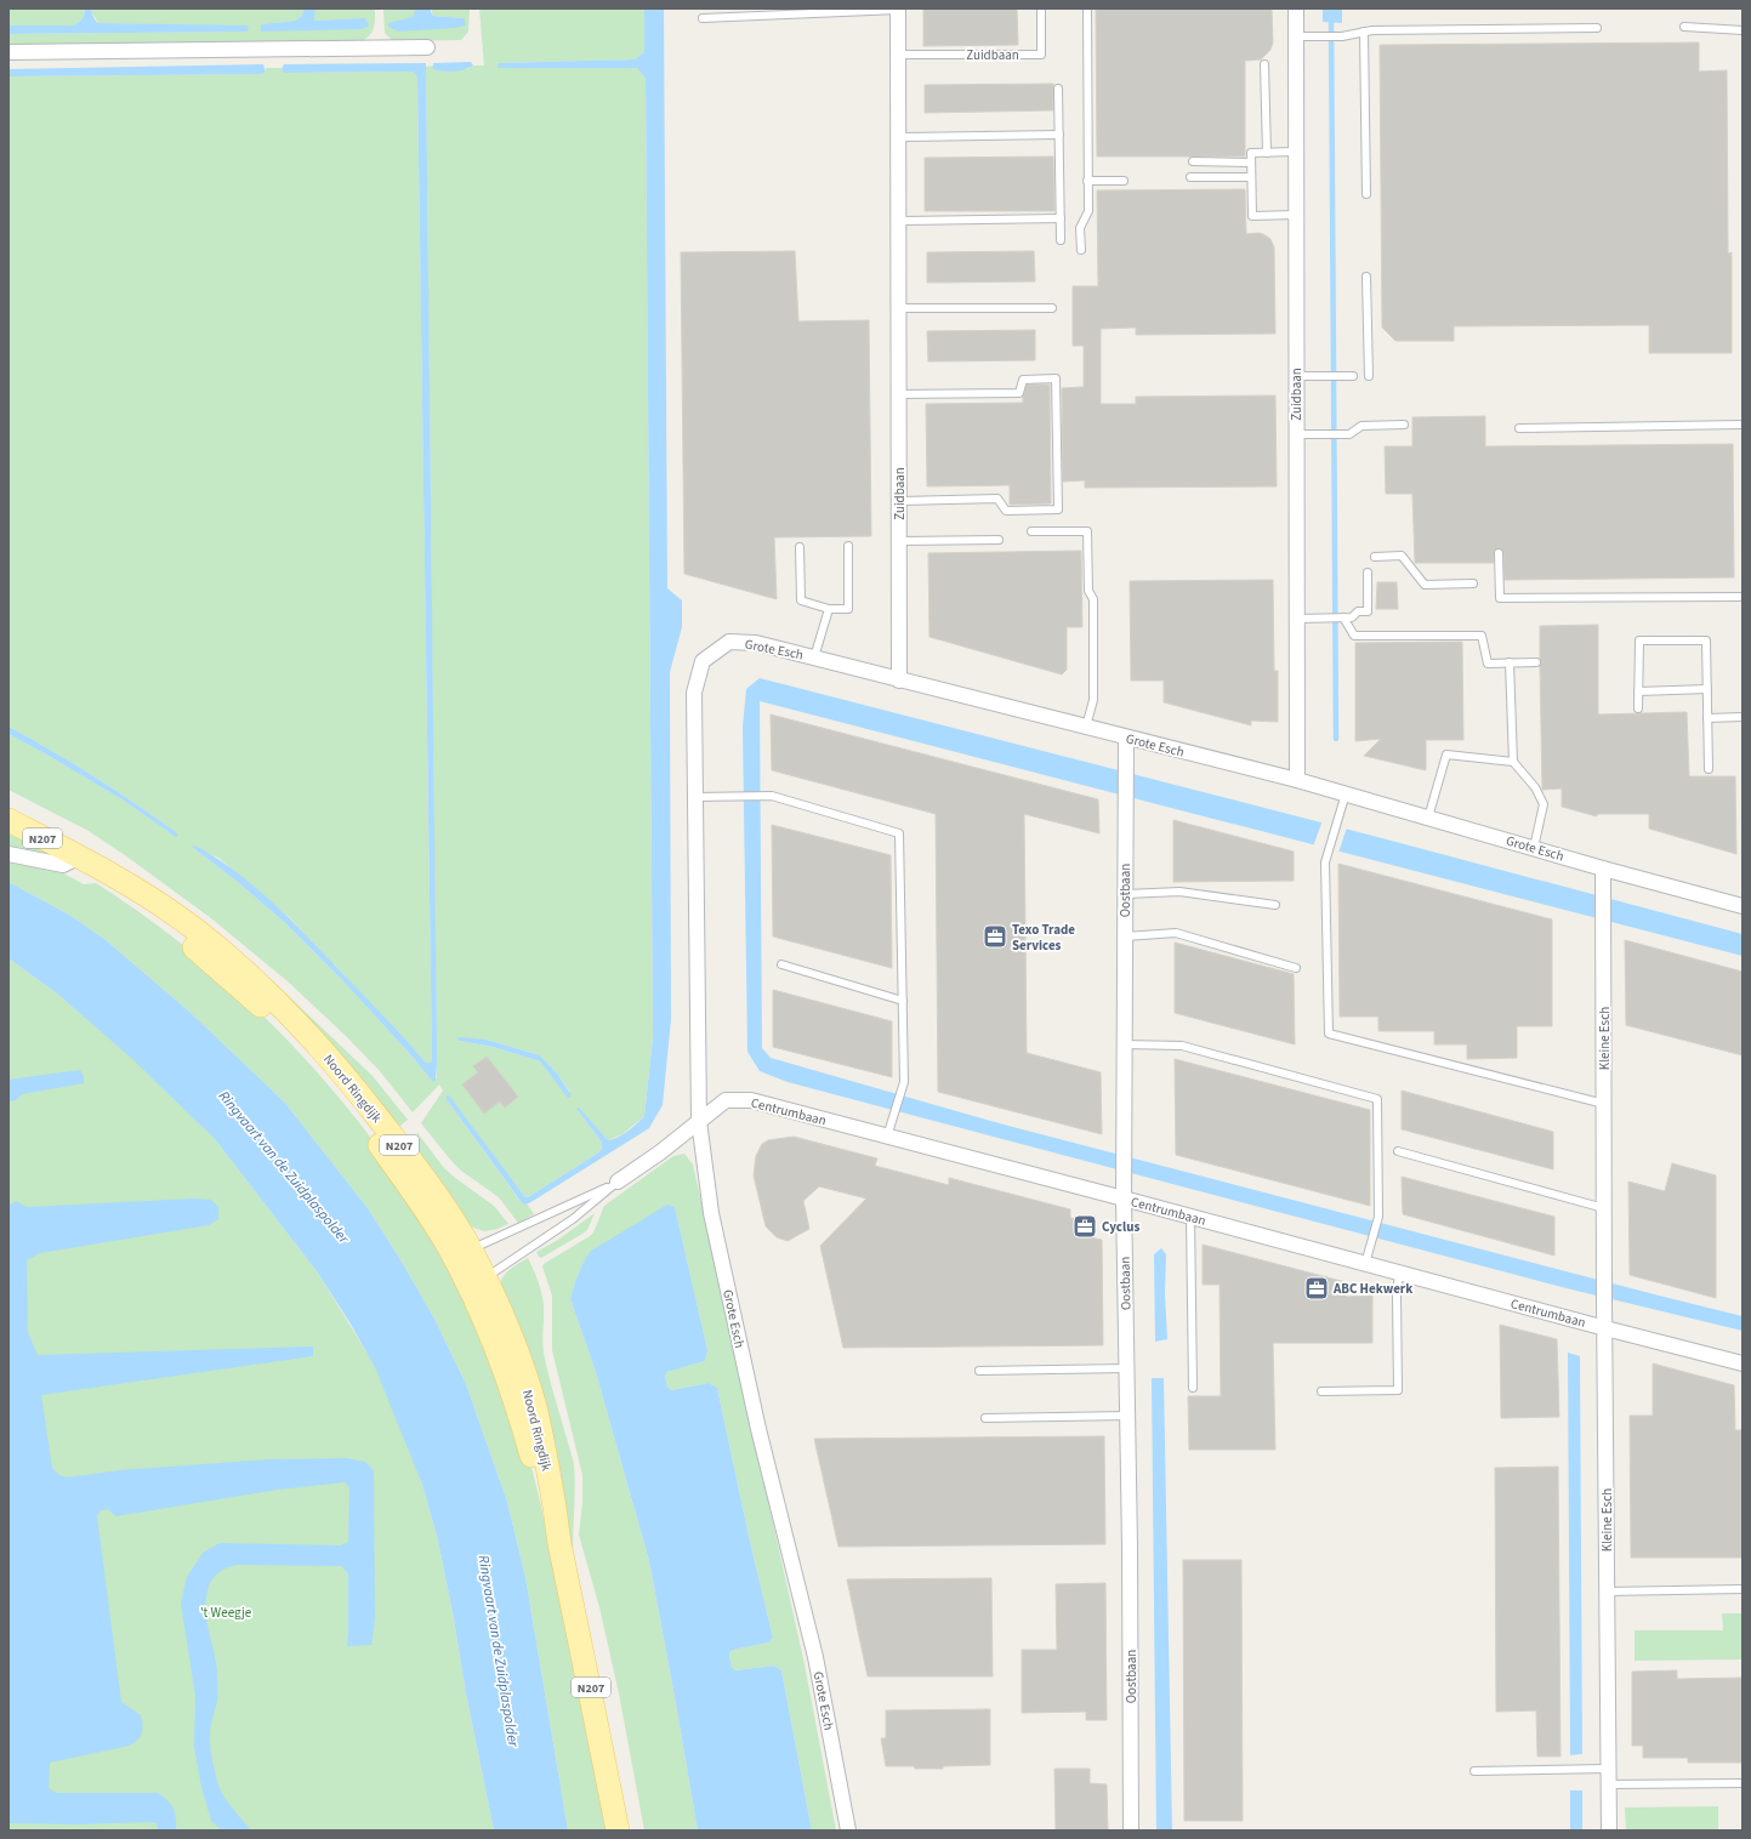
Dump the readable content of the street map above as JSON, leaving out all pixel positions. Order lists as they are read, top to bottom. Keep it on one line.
{"streets":{"main road":["N207","Noord Ringdijk"],"street":["Zuidbaan","Grote Esch","Oostbaan","Kleine Esch","Centrumbaan"]},"crossings":[["Zuidbaan","Grote Esch"],["Grote Esch","Oostbaan"],["Grote Esch","Kleine Esch"],["Grote Esch","Centrumbaan"],["Oostbaan","Centrumbaan"],["Kleine Esch","Centrumbaan"],["Noord Ringdijk","Centrumbaan"]],"water":["Ringvaart van de Zuidplaspolder"],"parks":["'t Weegje"],"places":{"office":["Texo Trade Services","Cyclus","ABC Hekwerk"]}}
